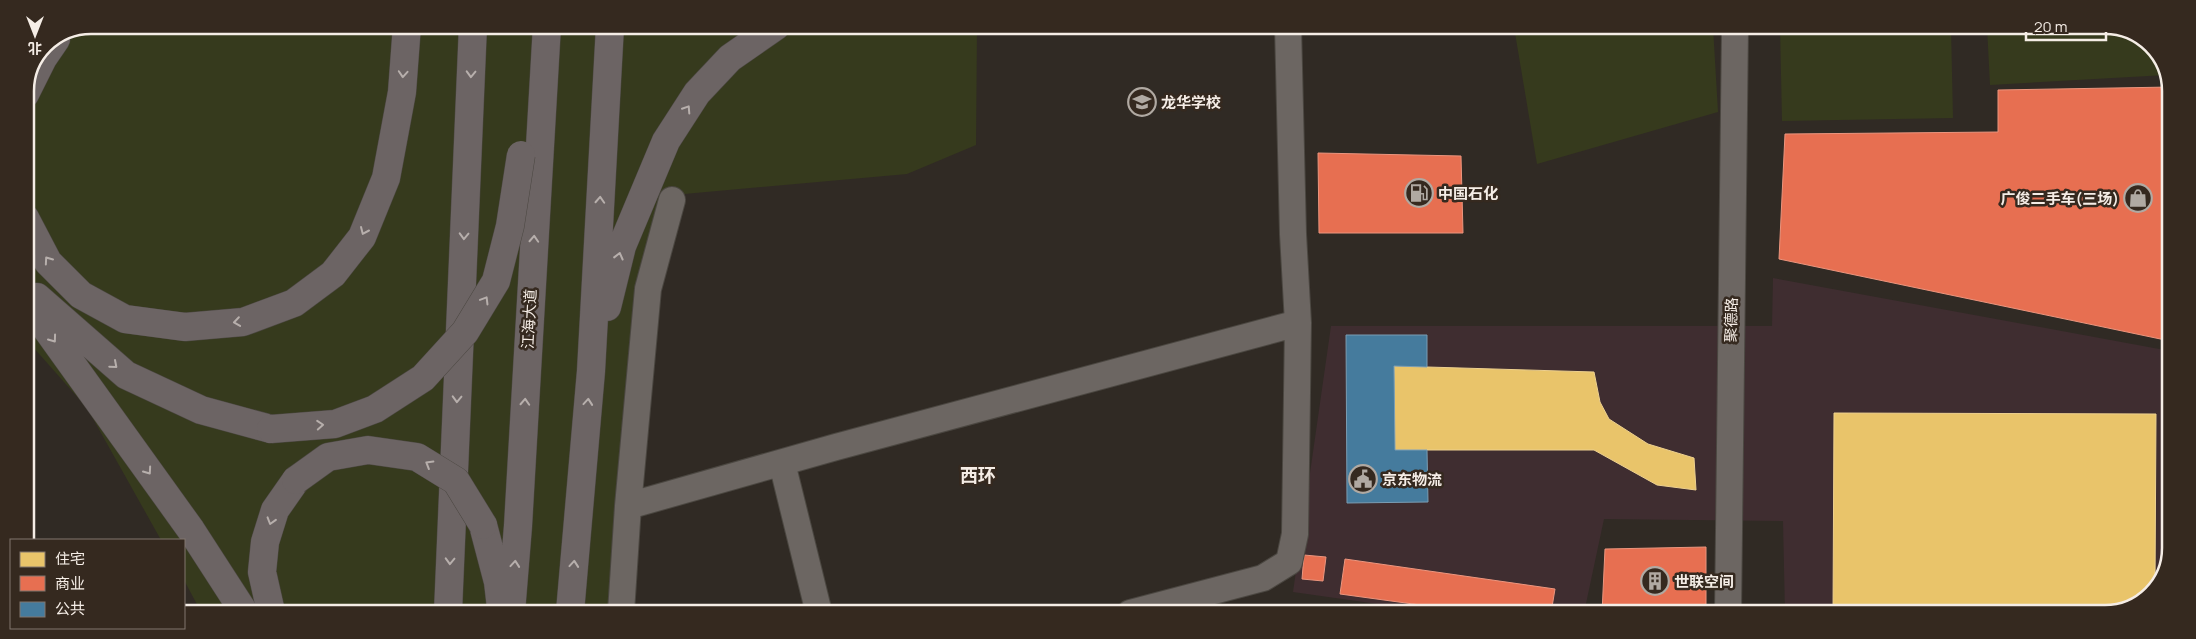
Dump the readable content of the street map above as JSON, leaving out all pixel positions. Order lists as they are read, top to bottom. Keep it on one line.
{"streets":{"highway":["江海大道"],"street":["聚德路"]},"districts":["西环"],"places":{"school or university":["龙华学校"],"fuel station":["中国石化"],"shop":["广俊二手车(三场)"],"public building":["京东物流"],"building":["世联空间"]},"legend":["住宅","商业","公共"],"scale_bar":"20 m","north":"bottom"}
